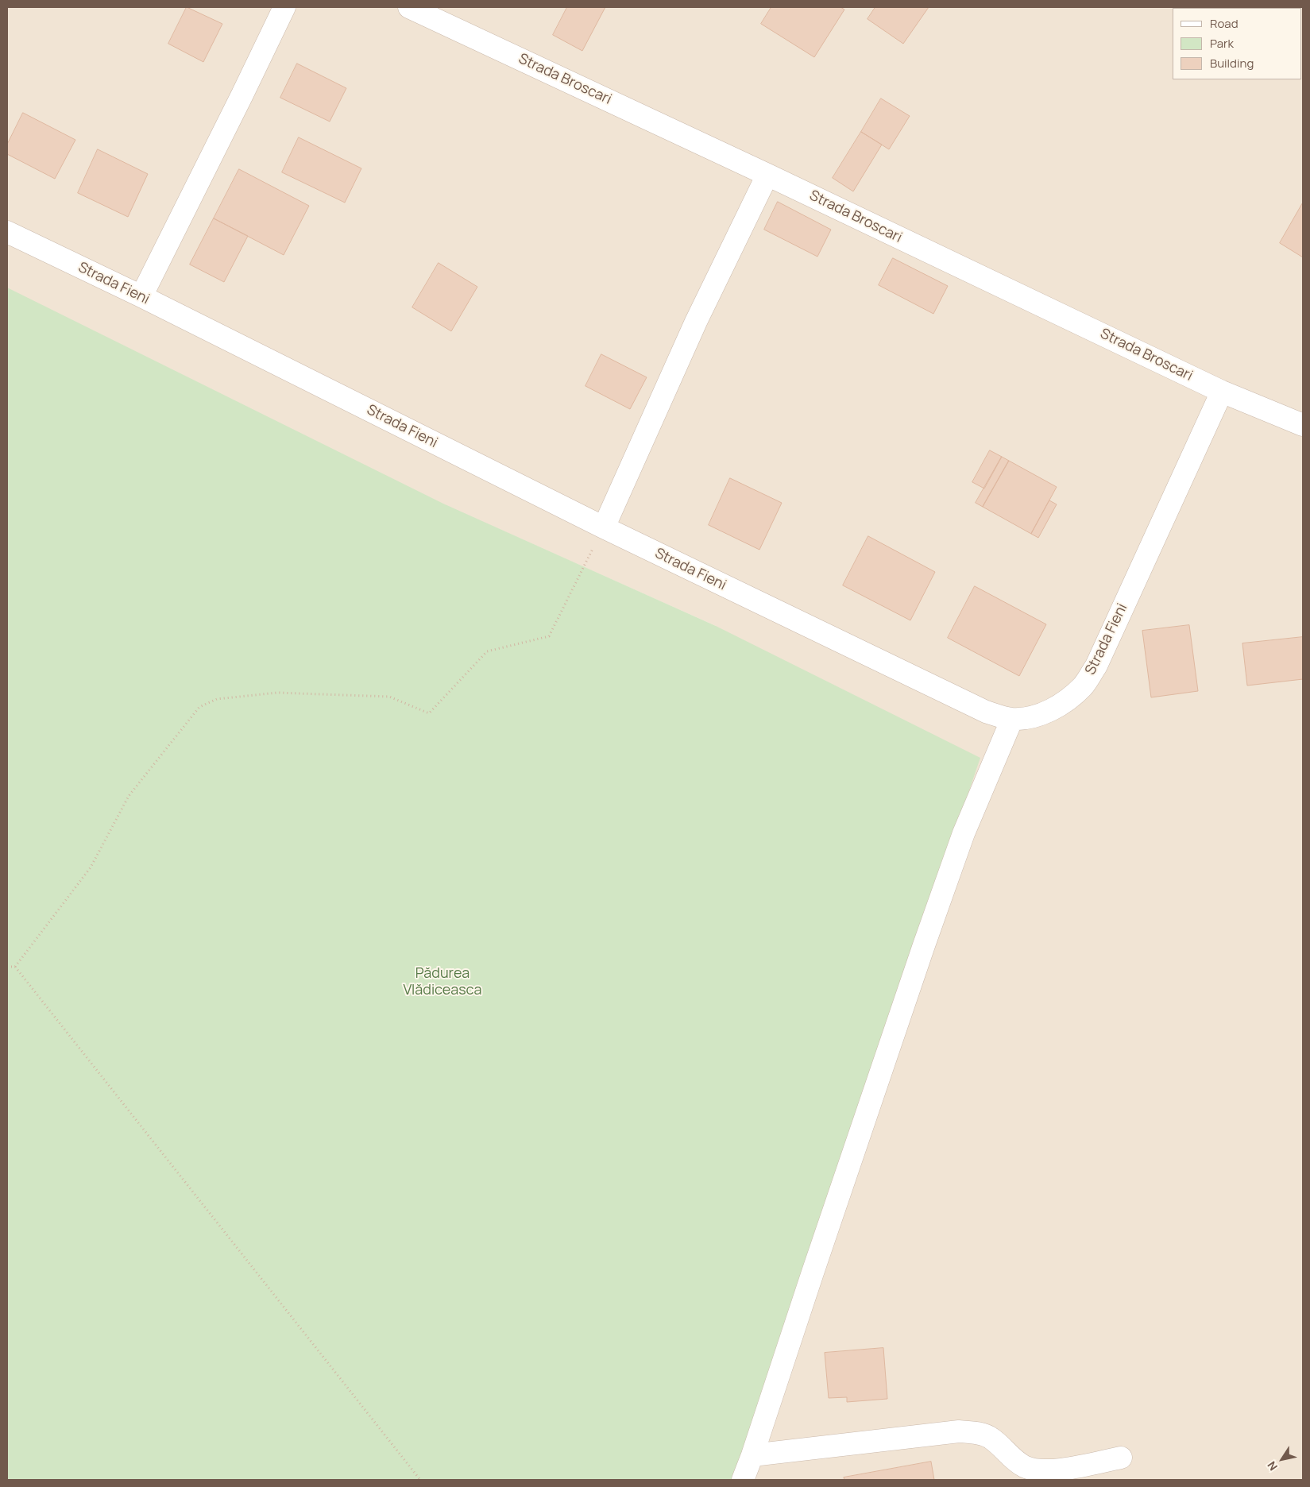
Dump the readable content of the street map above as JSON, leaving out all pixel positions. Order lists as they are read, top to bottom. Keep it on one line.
{"streets":{"street":["Strada Broscari","Strada Fieni"]},"crossings":[["Strada Broscari","Strada Fieni"]],"parks":["Pădurea Vlădiceasca"],"legend":["Road","Park","Building"],"north":"bottom left"}
